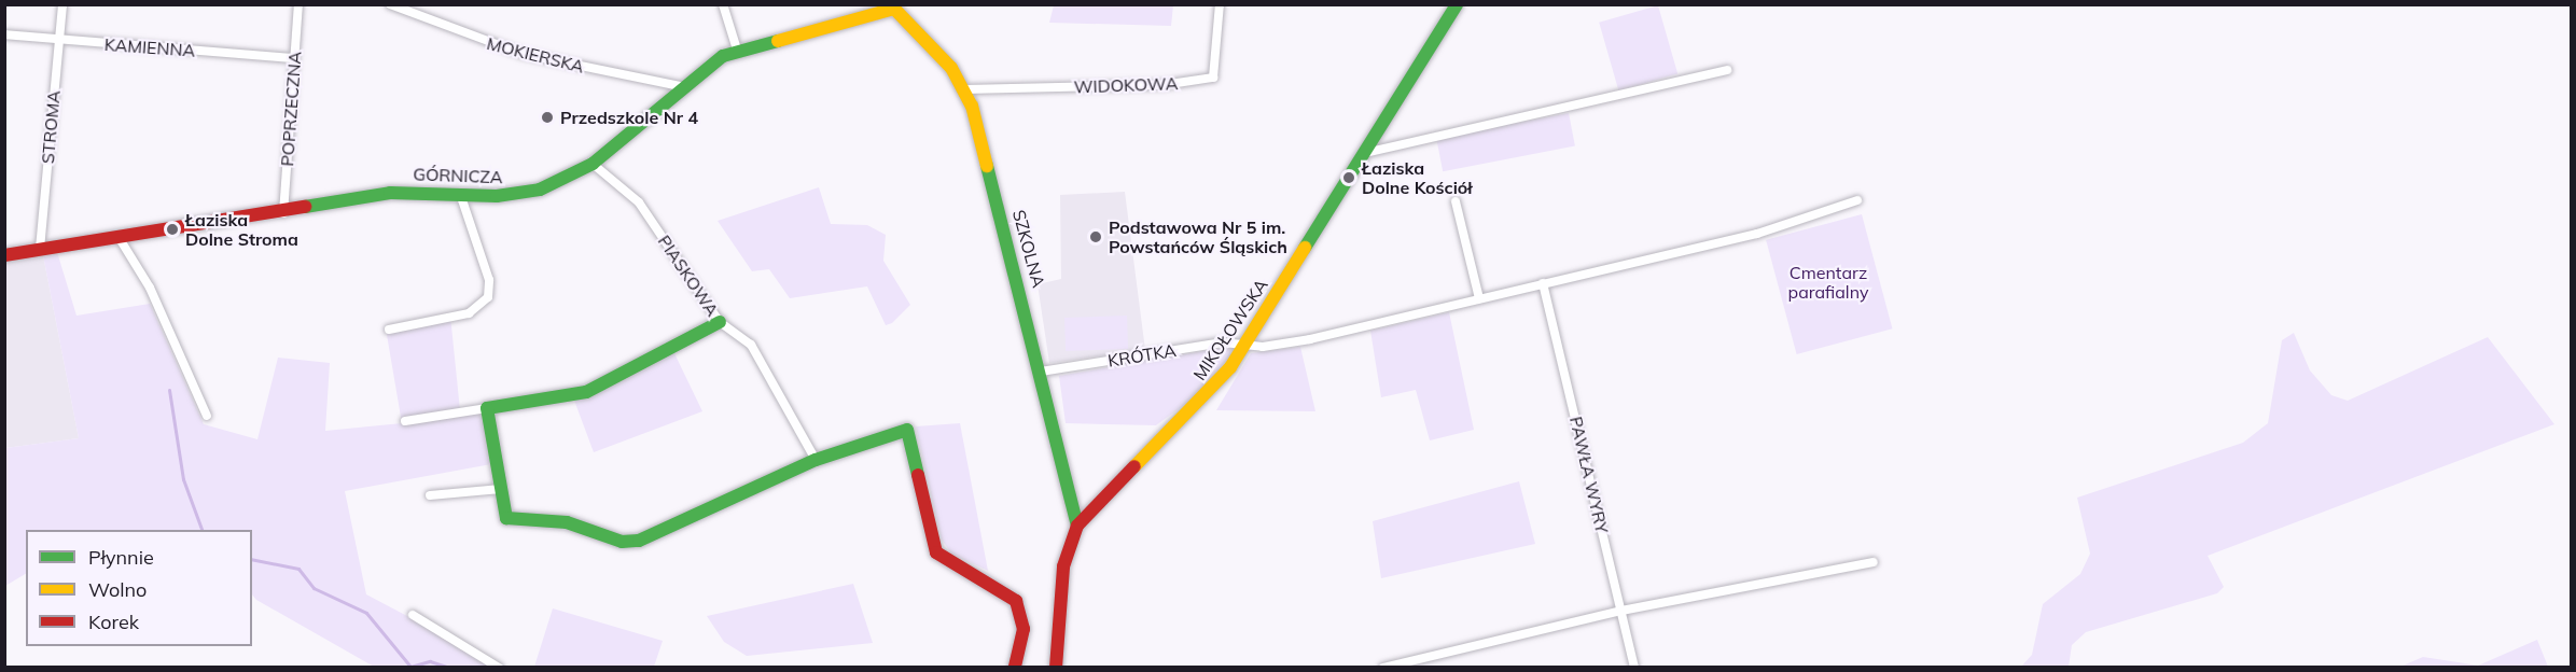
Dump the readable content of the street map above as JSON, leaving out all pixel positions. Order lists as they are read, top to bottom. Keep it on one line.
{"streets":{"street":["KAMIENNA","MOKIERSKA","WIDOKOWA","POPRZECZNA","STROMA","GÓRNICZA","SZKOLNA","PIASKOWA","MIKOŁOWSKA","KRÓTKA","PAWŁA WYRY"]},"crossings":[["KAMIENNA","POPRZECZNA"],["KAMIENNA","STROMA"],["MOKIERSKA","GÓRNICZA"],["WIDOKOWA","SZKOLNA"],["POPRZECZNA","GÓRNICZA"],["STROMA","GÓRNICZA"],["GÓRNICZA","SZKOLNA"],["GÓRNICZA","PIASKOWA"],["SZKOLNA","MIKOŁOWSKA"],["SZKOLNA","KRÓTKA"],["MIKOŁOWSKA","KRÓTKA"],["KRÓTKA","PAWŁA WYRY"]],"parks":["Cmentarz parafialny"],"places":["Przedszkole Nr 4","Łaziska Dolne Kościół","Łaziska Dolne Stroma","Podstawowa Nr 5 im. Powstańców Śląskich"],"legend":["Płynnie","Wolno","Korek"]}
